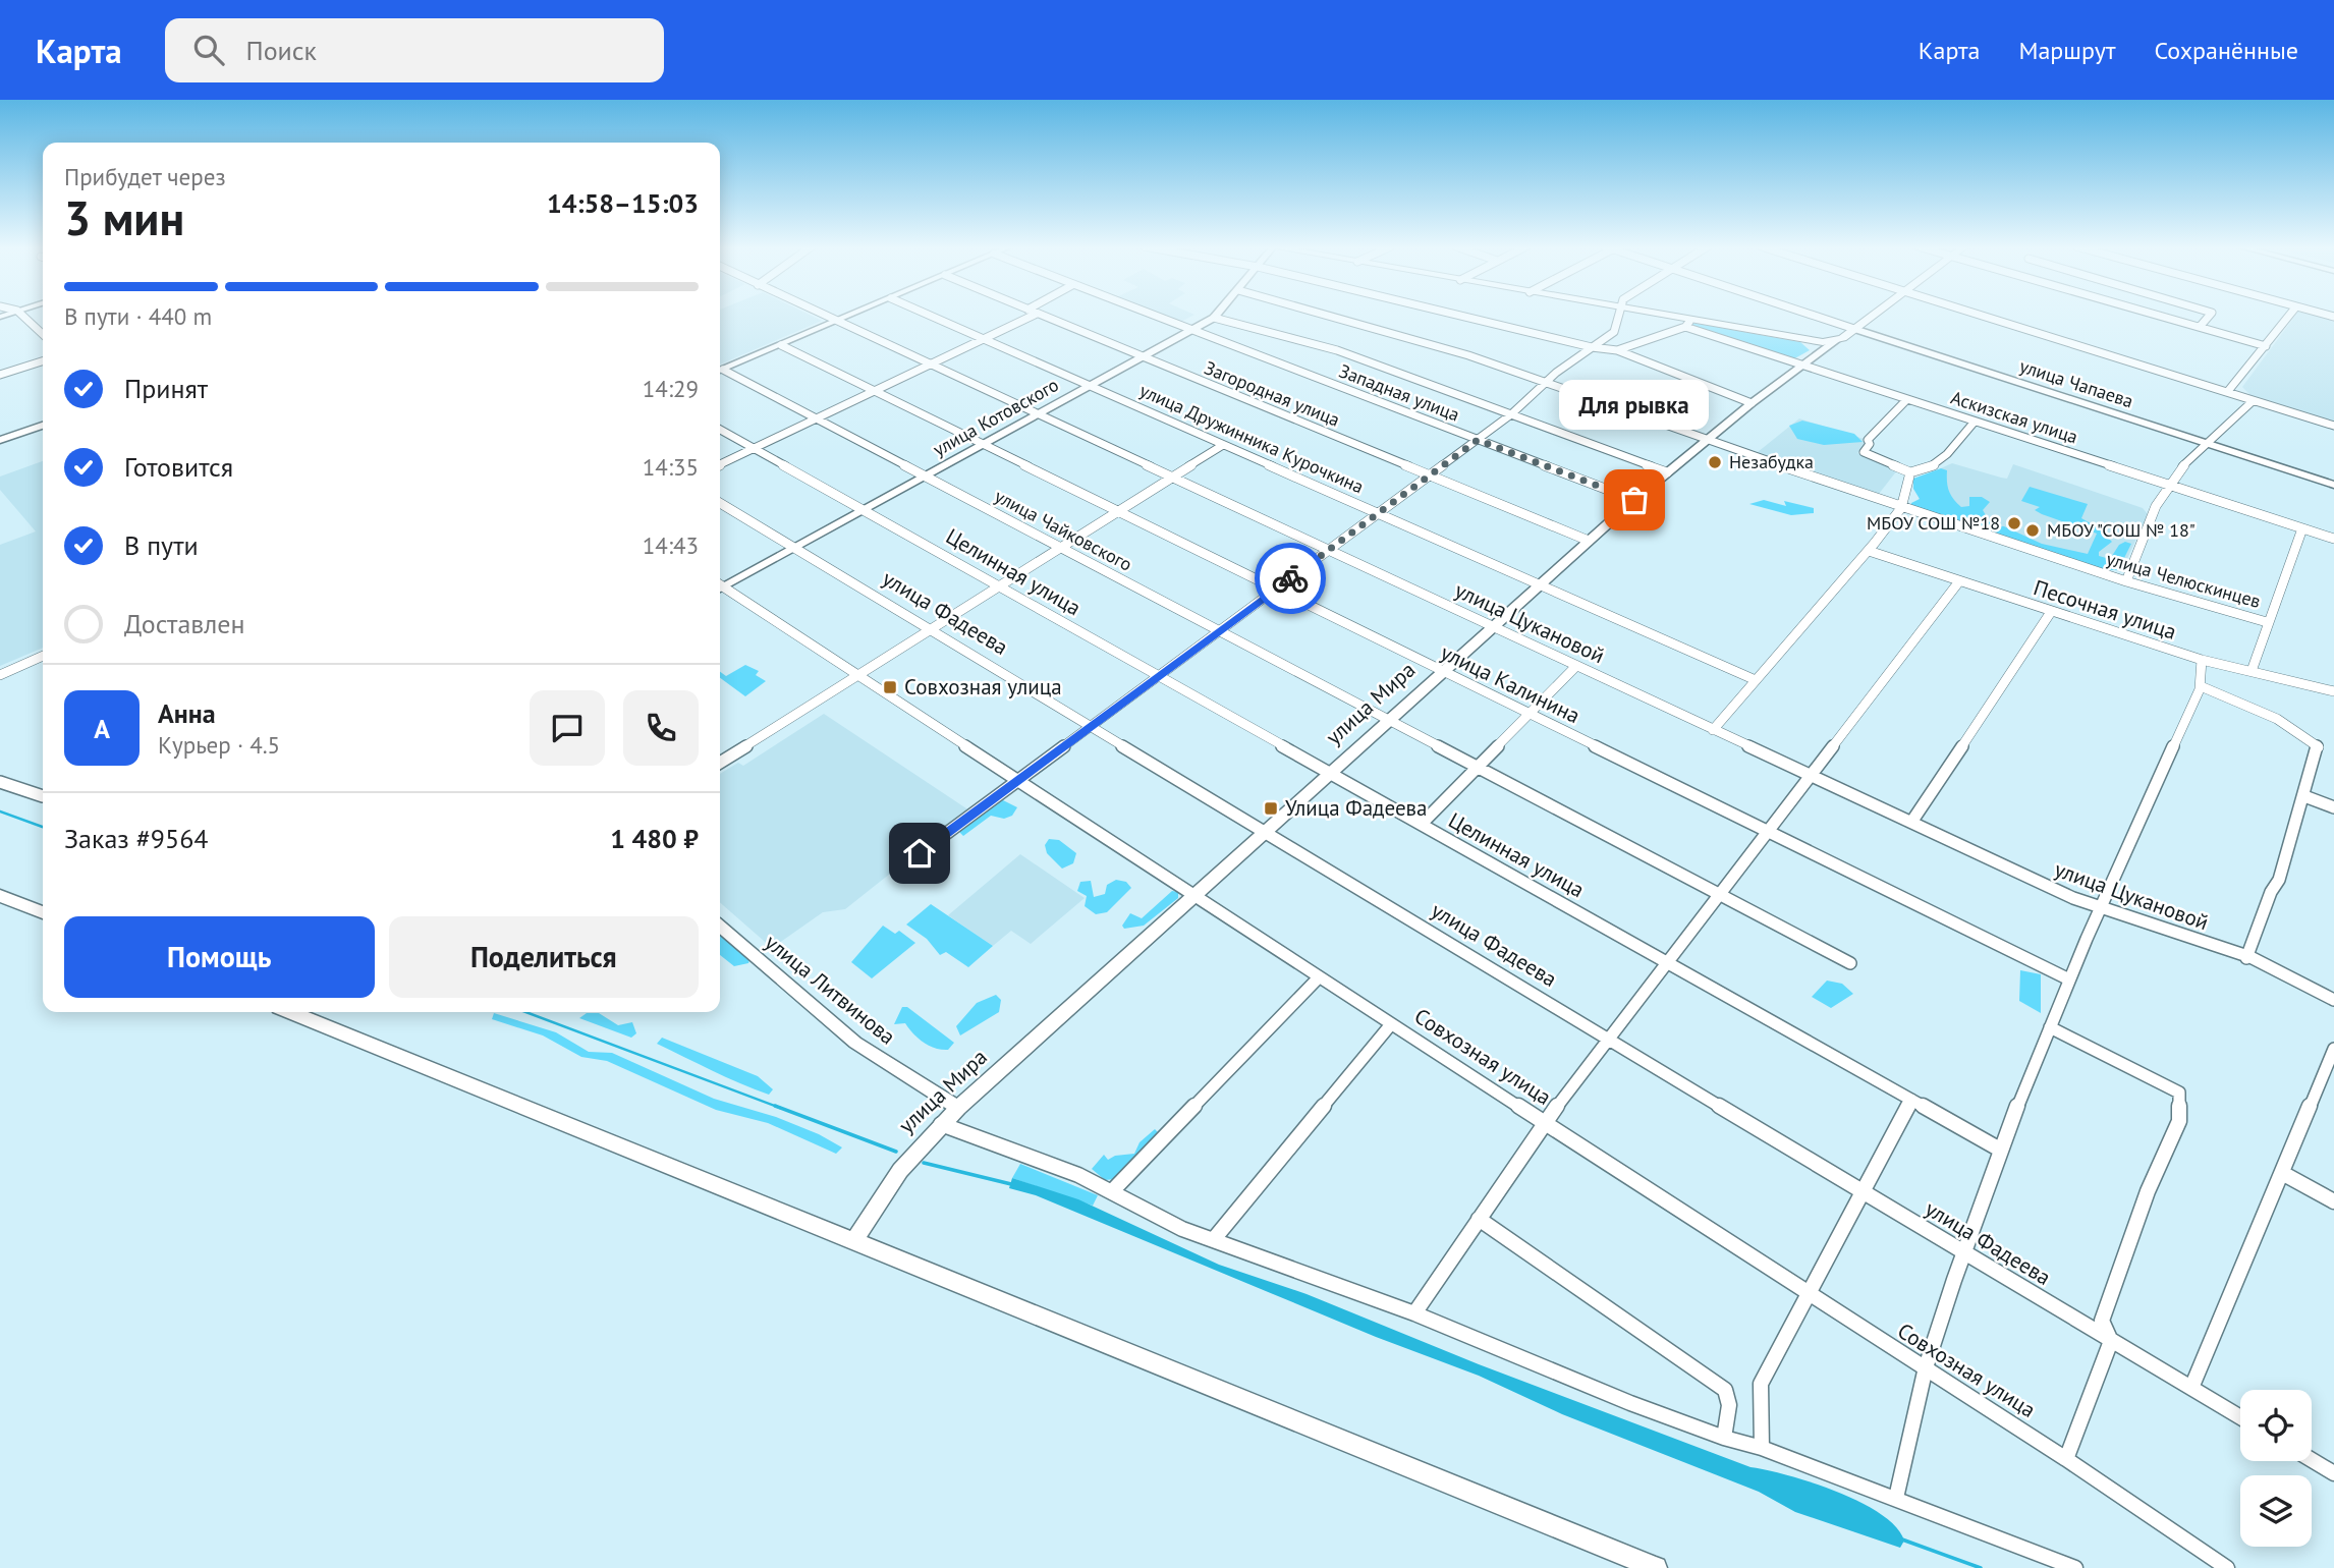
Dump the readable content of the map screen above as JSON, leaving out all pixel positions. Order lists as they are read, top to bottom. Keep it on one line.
{"streets":{"main road":["Аскизская улица","улица Мира"],"street":["улица Чапаева","Западная улица","Загородная улица","улица Котовского","улица Дружинника Курочкина","улица Чайковского","Целинная улица","улица Челюскинцев","Песочная улица","улица Фадеева","улица Цукановой","улица Калинина","улица Литвинова","Совхозная улица"]},"crossings":[["улица Чапаева","улица Мира"],["Западная улица","улица Котовского"],["Западная улица","улица Мира"],["Загородная улица","улица Котовского"],["Загородная улица","улица Мира"],["улица Котовского","улица Дружинника Курочкина"],["улица Котовского","улица Чайковского"],["улица Котовского","Целинная улица"],["улица Котовского","улица Фадеева"],["улица Котовского","улица Цукановой"],["улица Котовского","улица Калинина"],["Аскизская улица","улица Мира"],["улица Дружинника Курочкина","улица Мира"],["улица Чайковского","улица Мира"],["Целинная улица","улица Мира"],["улица Челюскинцев","улица Мира"],["улица Фадеева","улица Мира"],["улица Цукановой","улица Мира"],["улица Калинина","улица Мира"],["улица Мира","улица Литвинова"],["улица Мира","Совхозная улица"]],"places":{"other":["Незабудка","Для рывка","МБОУ СОШ №18","МБОУ \"СОШ № 18\""],"transit":["Совхозная улица","Улица Фадеева"]},"page":{"header":"Карта","search":"Поиск","nav":["Карта","Маршрут","Сохранённые"],"heading":["3 мин","Прибудет через","14:58–15:03"],"panel":["Анна","Курьер · 4.5","Заказ #9564","1 480 ₽"],"bar":"В пути · 440 m","list":[["Принят","14:29"],["Готовится","14:35"],["В пути","14:43"],"Доставлен"],"bubble":"Для рывка","round":"А","buttons":["Помощь","Поделиться"]}}
